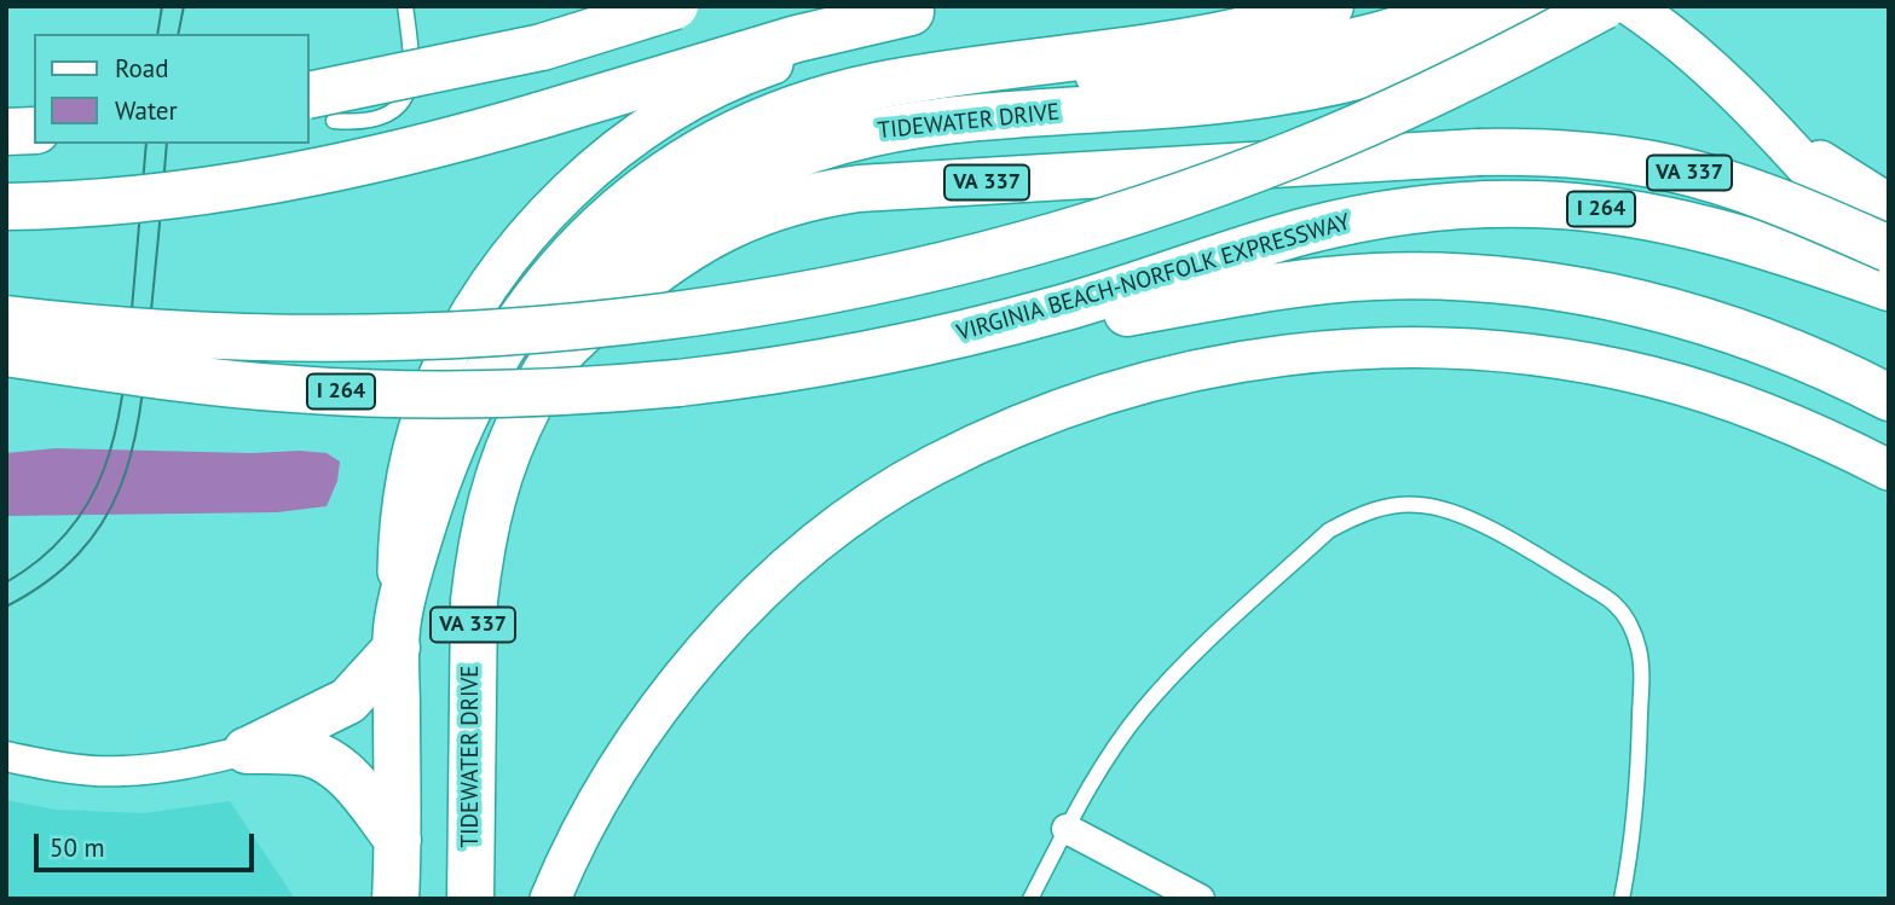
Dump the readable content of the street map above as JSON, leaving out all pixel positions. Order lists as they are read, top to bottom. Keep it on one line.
{"streets":{"main road":["TIDEWATER DRIVE","VA 337","I 264","VIRGINIA BEACH-NORFOLK EXPRESSWAY"]},"crossings":[["TIDEWATER DRIVE","VA 337"]],"legend":["Road","Water"],"scale_bar":"50 m"}
